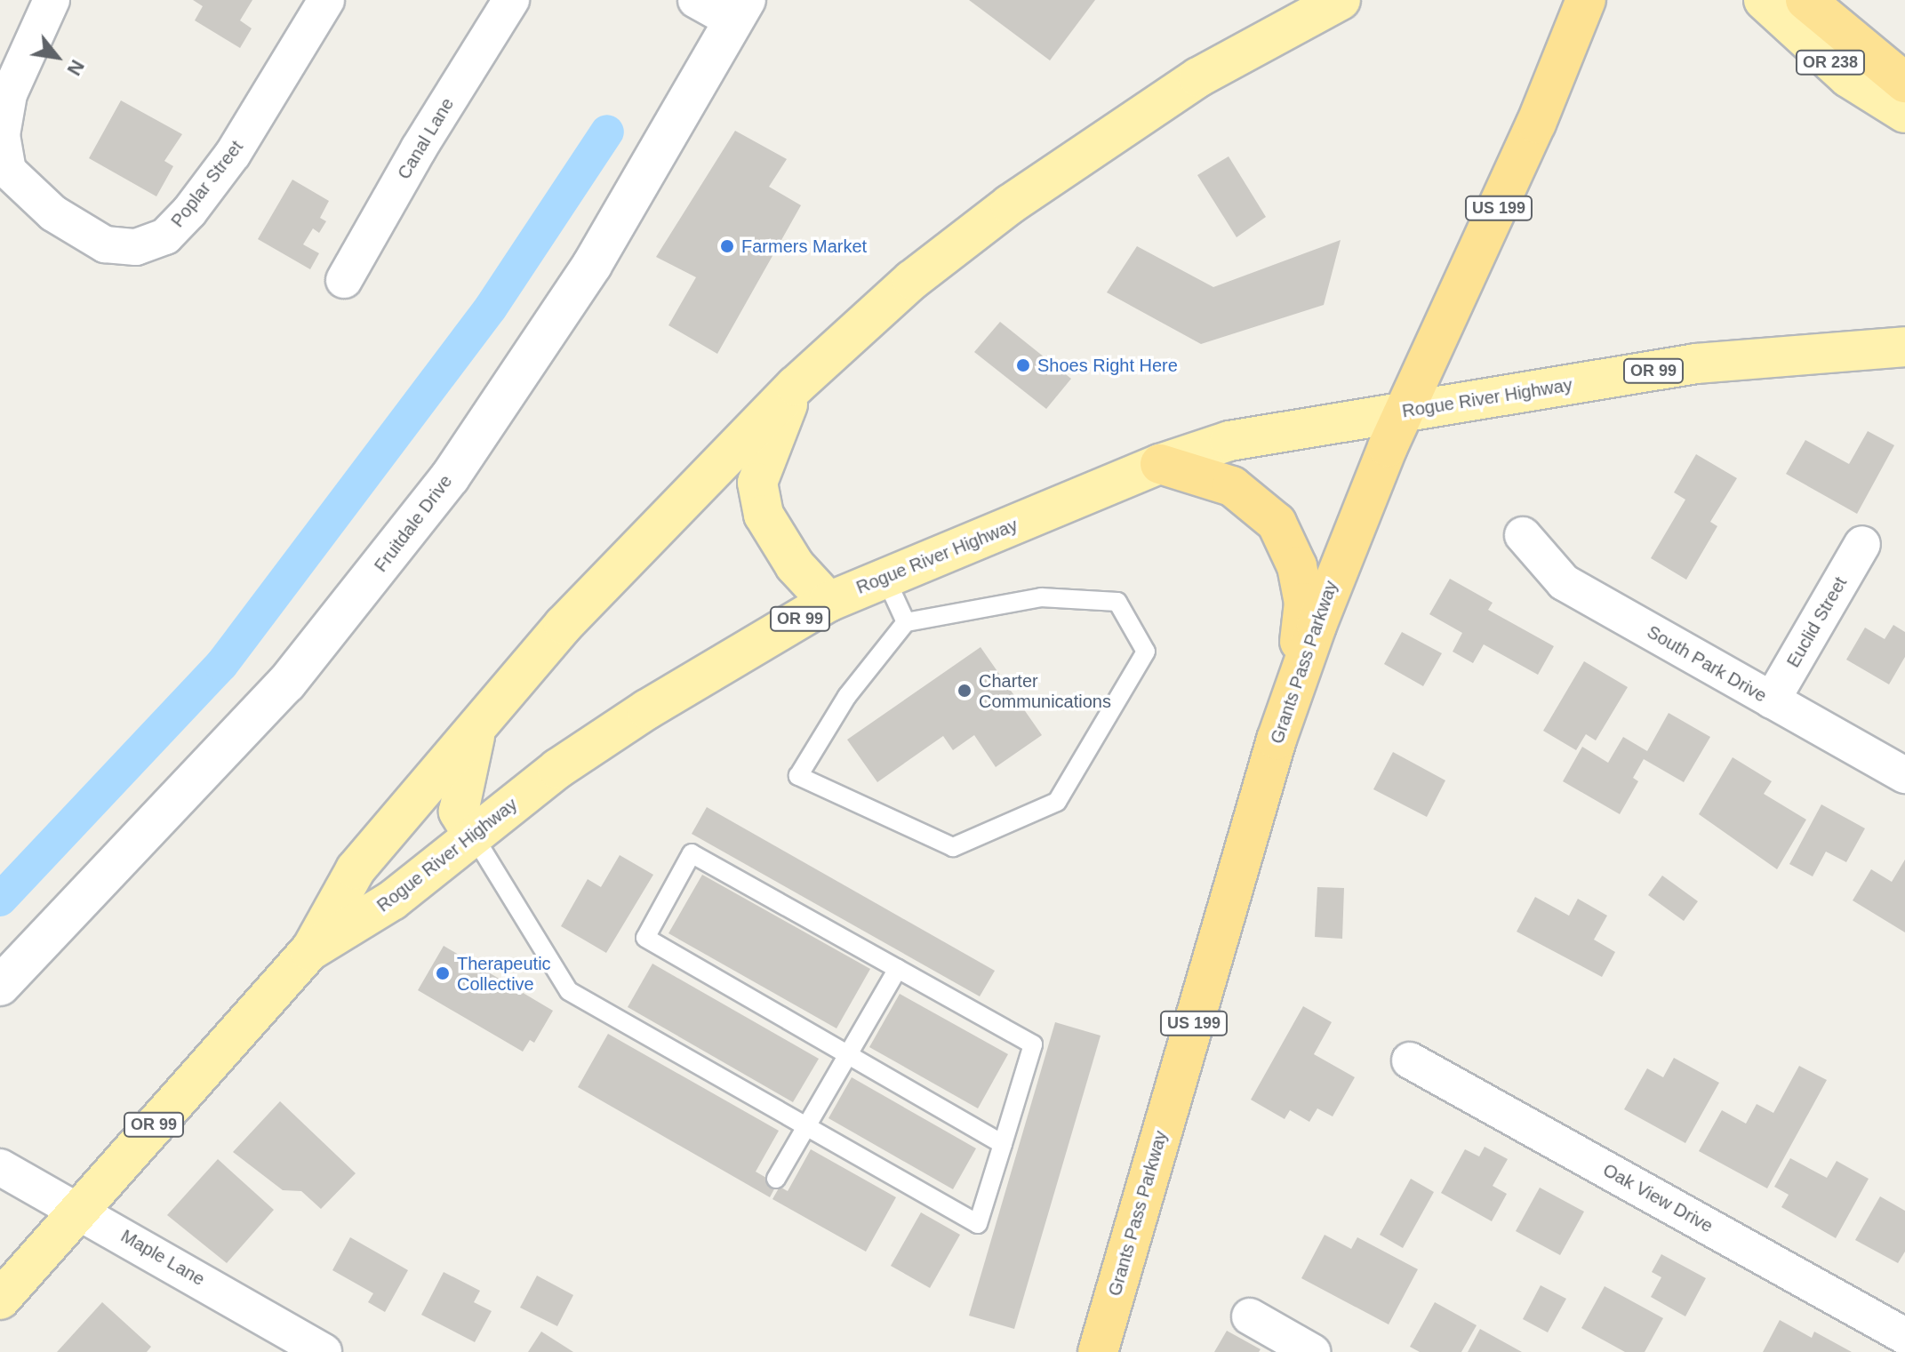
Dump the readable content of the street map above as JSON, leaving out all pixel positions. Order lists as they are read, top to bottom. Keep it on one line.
{"streets":{"highway":["US 199","Grants Pass Parkway"],"main road":["OR 238","OR 99","Rogue River Highway"],"street":["Canal Lane","Poplar Street","Fruitdale Drive","Euclid Street","South Park Drive","Oak View Drive","Maple Lane"]},"crossings":[["OR 99","Rogue River Highway"],["Rogue River Highway","Grants Pass Parkway"],["Rogue River Highway","Maple Lane"],["Euclid Street","South Park Drive"]],"places":["Farmers Market","Shoes Right Here","Charter Communications","Therapeutic Collective"],"north":"bottom right"}
